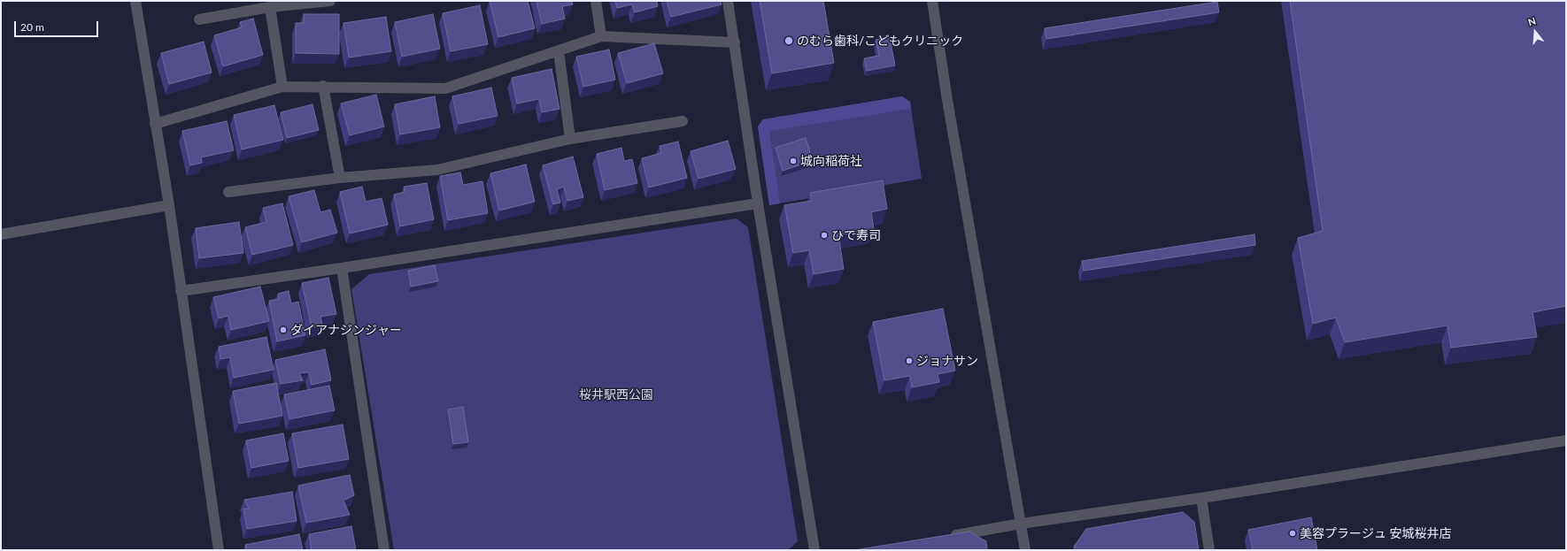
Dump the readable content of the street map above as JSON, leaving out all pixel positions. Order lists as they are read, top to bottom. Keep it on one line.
{"parks":["桜井駅西公園"],"places":["のむら歯科/こどもクリニック","城向稲荷社","ひで寿司","ダイアナジンジャー","ジョナサン","美容プラージュ 安城桜井店"],"scale_bar":"20 m","north":"top"}
